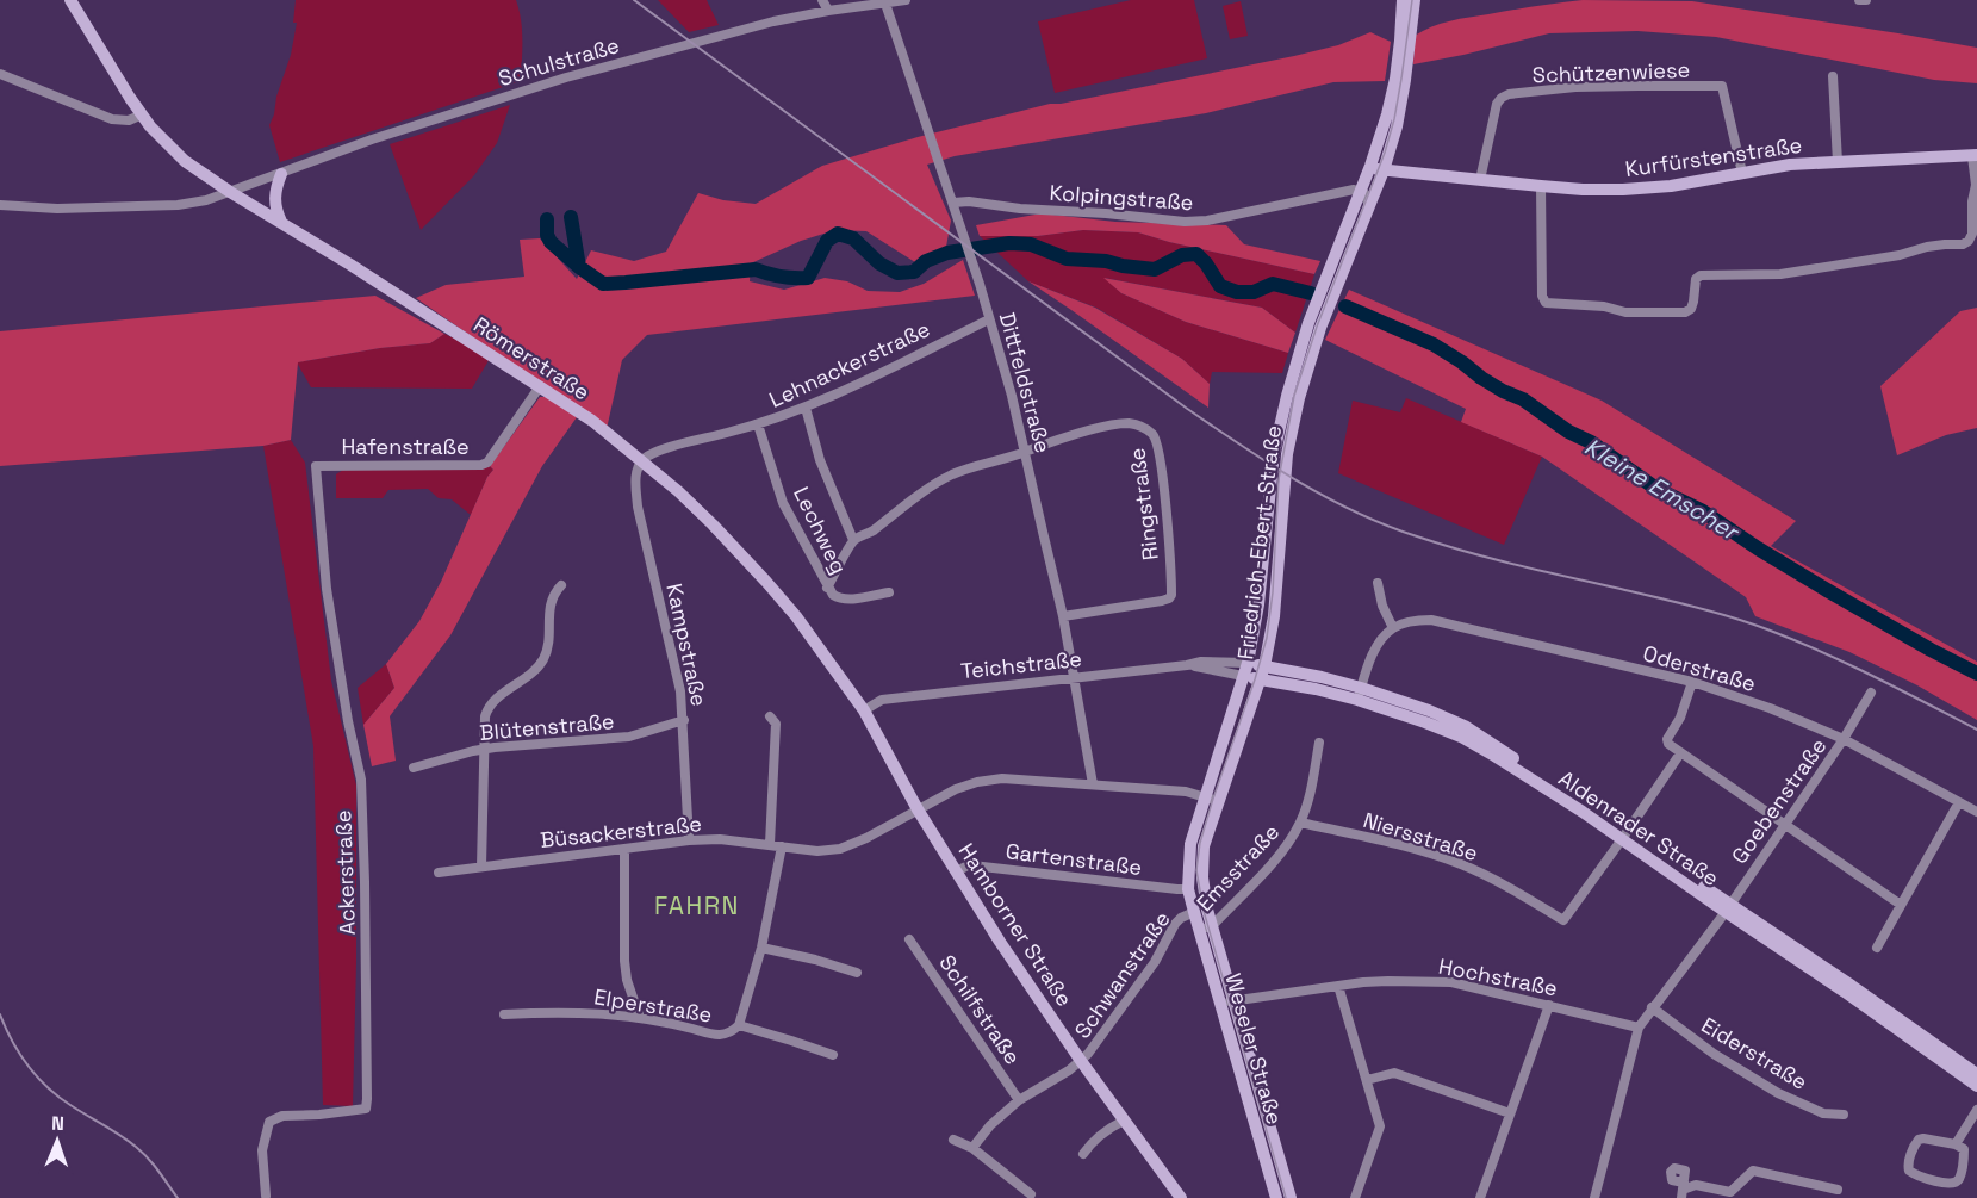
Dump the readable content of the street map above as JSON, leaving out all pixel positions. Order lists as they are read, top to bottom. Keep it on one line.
{"streets":{"street":["Schulstraße","Schützenwiese","Kurfürstenstraße","Kolpingstraße","Römerstraße","Lehnackerstraße","Dittfeldstraße","Hafenstraße","Ringstraße","Lechweg","Friedrich-Ebert-Straße","Kampstraße","Teichstraße","Oderstraße","Blütenstraße","Goebenstraße","Aldenrader Straße","Büsackerstraße","Niersstraße","Gartenstraße","Emsstraße","Ackerstraße","Hamborner Straße","Schwanstraße","Hochstraße","Elperstraße","Schilfstraße","Weseler Straße","Eiderstraße"]},"crossings":[["Schulstraße","Römerstraße"],["Schulstraße","Dittfeldstraße"],["Schützenwiese","Kurfürstenstraße"],["Kurfürstenstraße","Friedrich-Ebert-Straße"],["Kolpingstraße","Dittfeldstraße"],["Kolpingstraße","Friedrich-Ebert-Straße"],["Römerstraße","Lehnackerstraße"],["Römerstraße","Hafenstraße"],["Römerstraße","Kampstraße"],["Römerstraße","Teichstraße"],["Römerstraße","Büsackerstraße"],["Römerstraße","Hamborner Straße"],["Lehnackerstraße","Dittfeldstraße"],["Lehnackerstraße","Lechweg"],["Lehnackerstraße","Kampstraße"],["Dittfeldstraße","Ringstraße"],["Dittfeldstraße","Teichstraße"],["Dittfeldstraße","Büsackerstraße"],["Hafenstraße","Ackerstraße"],["Friedrich-Ebert-Straße","Teichstraße"],["Friedrich-Ebert-Straße","Aldenrader Straße"],["Friedrich-Ebert-Straße","Büsackerstraße"],["Friedrich-Ebert-Straße","Gartenstraße"],["Friedrich-Ebert-Straße","Emsstraße"],["Friedrich-Ebert-Straße","Schwanstraße"],["Friedrich-Ebert-Straße","Weseler Straße"],["Kampstraße","Blütenstraße"],["Kampstraße","Büsackerstraße"],["Teichstraße","Aldenrader Straße"],["Oderstraße","Goebenstraße"],["Goebenstraße","Aldenrader Straße"],["Goebenstraße","Hochstraße"],["Goebenstraße","Eiderstraße"],["Aldenrader Straße","Niersstraße"],["Büsackerstraße","Hamborner Straße"],["Niersstraße","Emsstraße"],["Gartenstraße","Hamborner Straße"],["Emsstraße","Weseler Straße"],["Hamborner Straße","Schwanstraße"],["Schwanstraße","Schilfstraße"],["Schwanstraße","Weseler Straße"],["Hochstraße","Weseler Straße"]],"districts":["FAHRN"],"water":["Kleine Emscher"],"north":"top"}
